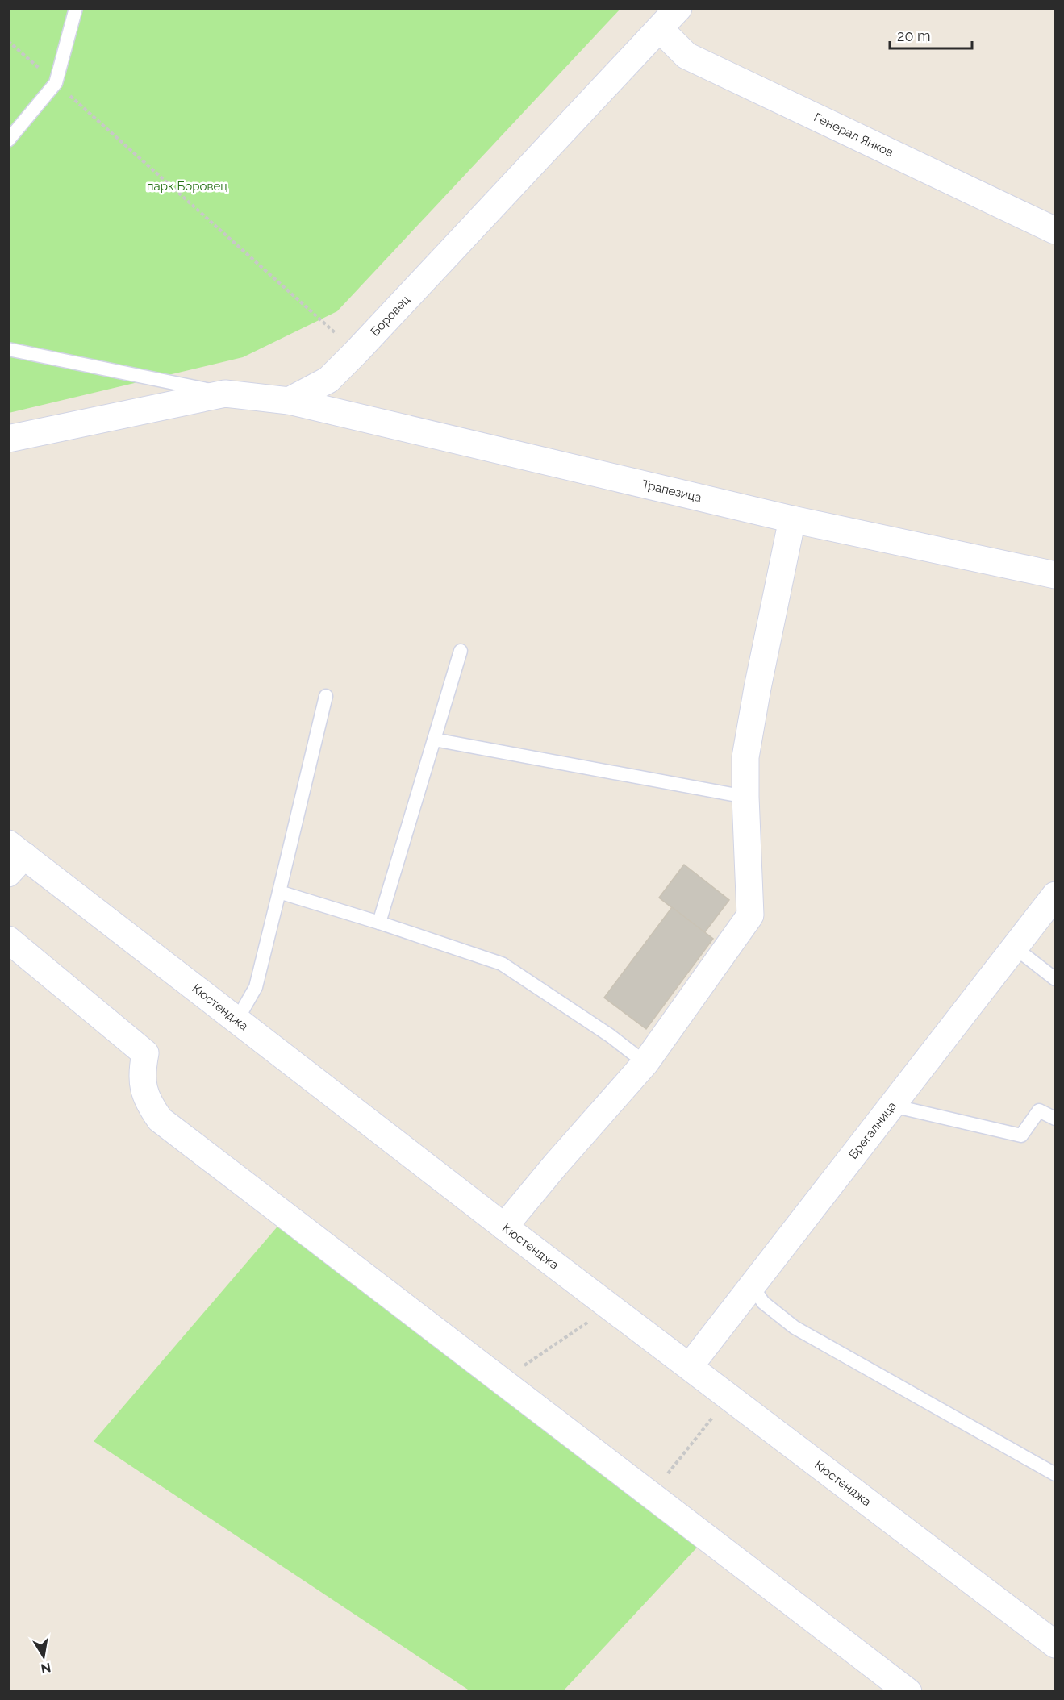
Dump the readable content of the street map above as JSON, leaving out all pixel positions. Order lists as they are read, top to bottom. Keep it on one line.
{"streets":{"street":["Генерал Янков","Боровец","Трапезица","Кюстенджа","Брегалница"]},"crossings":[["Генерал Янков","Боровец"],["Боровец","Трапезица"],["Кюстенджа","Брегалница"]],"parks":["парк Боровец"],"scale_bar":"20 m","north":"bottom"}
